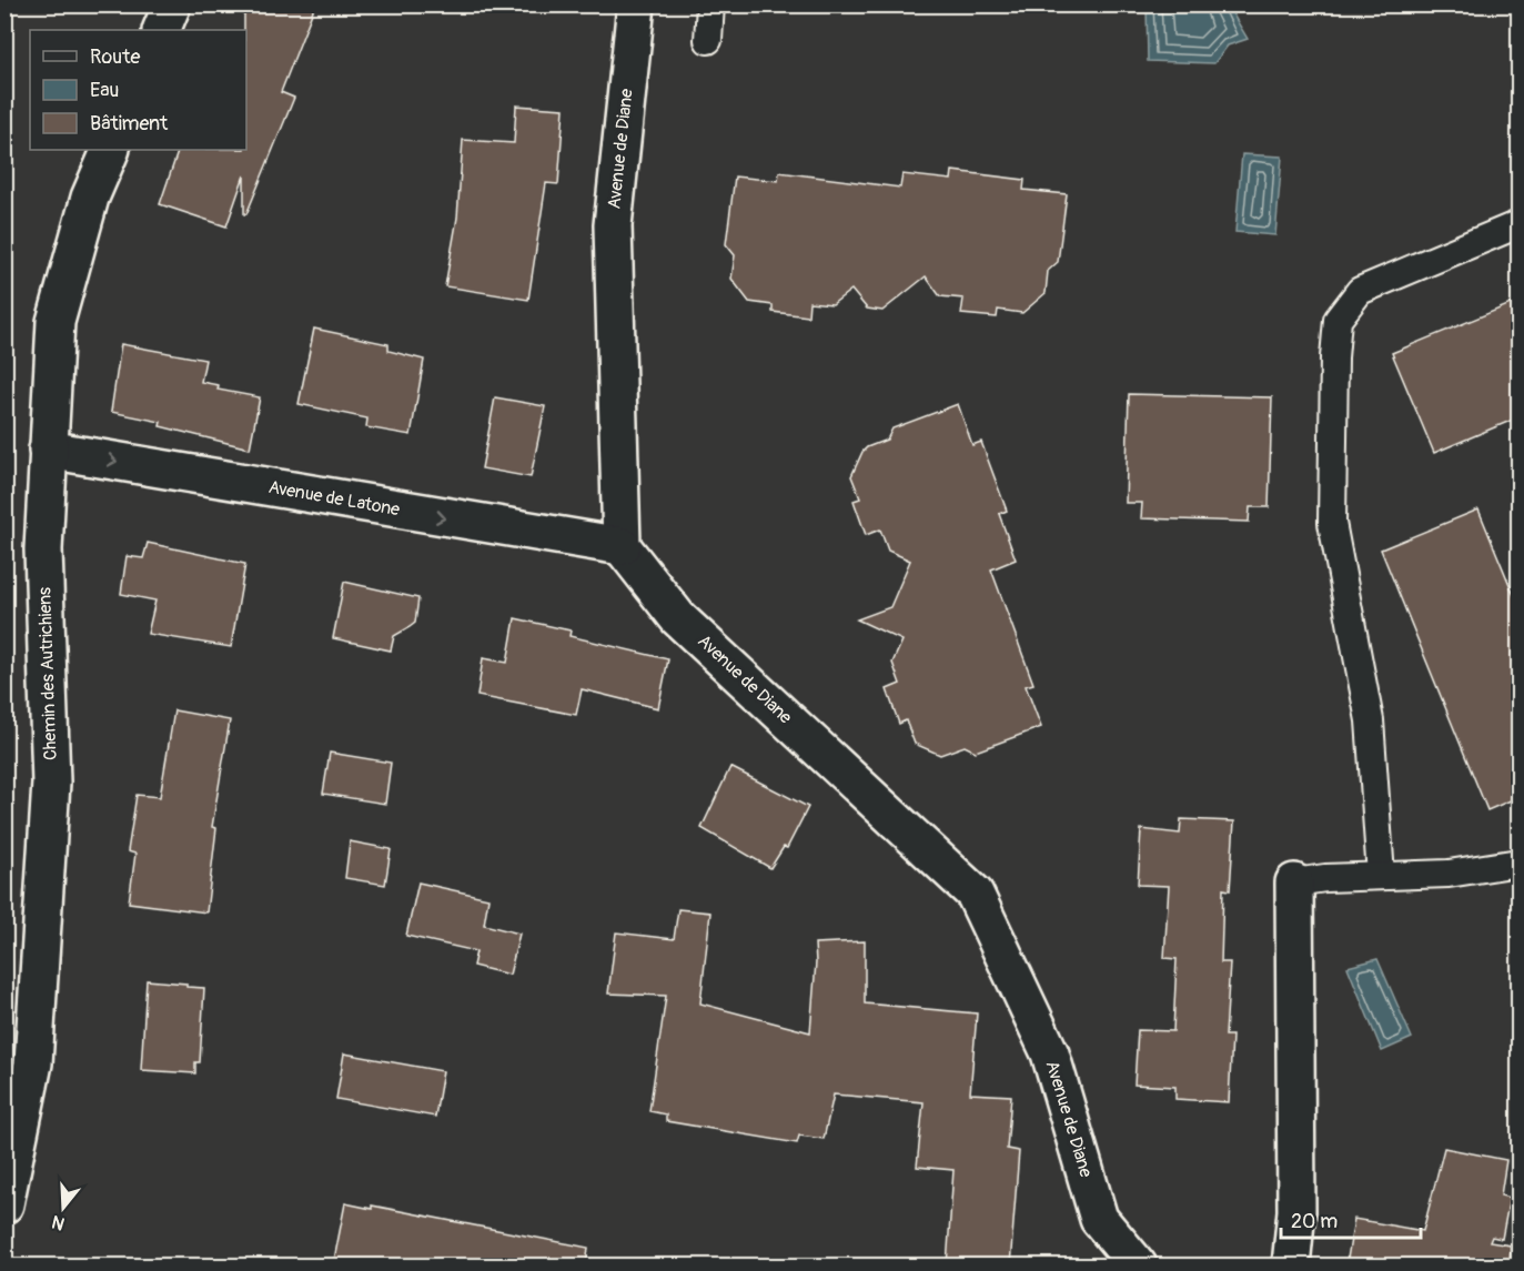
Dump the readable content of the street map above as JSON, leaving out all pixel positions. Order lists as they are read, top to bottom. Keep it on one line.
{"streets":{"street":["Avenue de Diane","Avenue de Latone","Chemin des Autrichiens"]},"crossings":[["Avenue de Diane","Avenue de Latone"],["Avenue de Latone","Chemin des Autrichiens"]],"one_way":["Avenue de Latone"],"legend":["Route","Eau","Bâtiment"],"scale_bar":"20 m","north":"bottom"}
